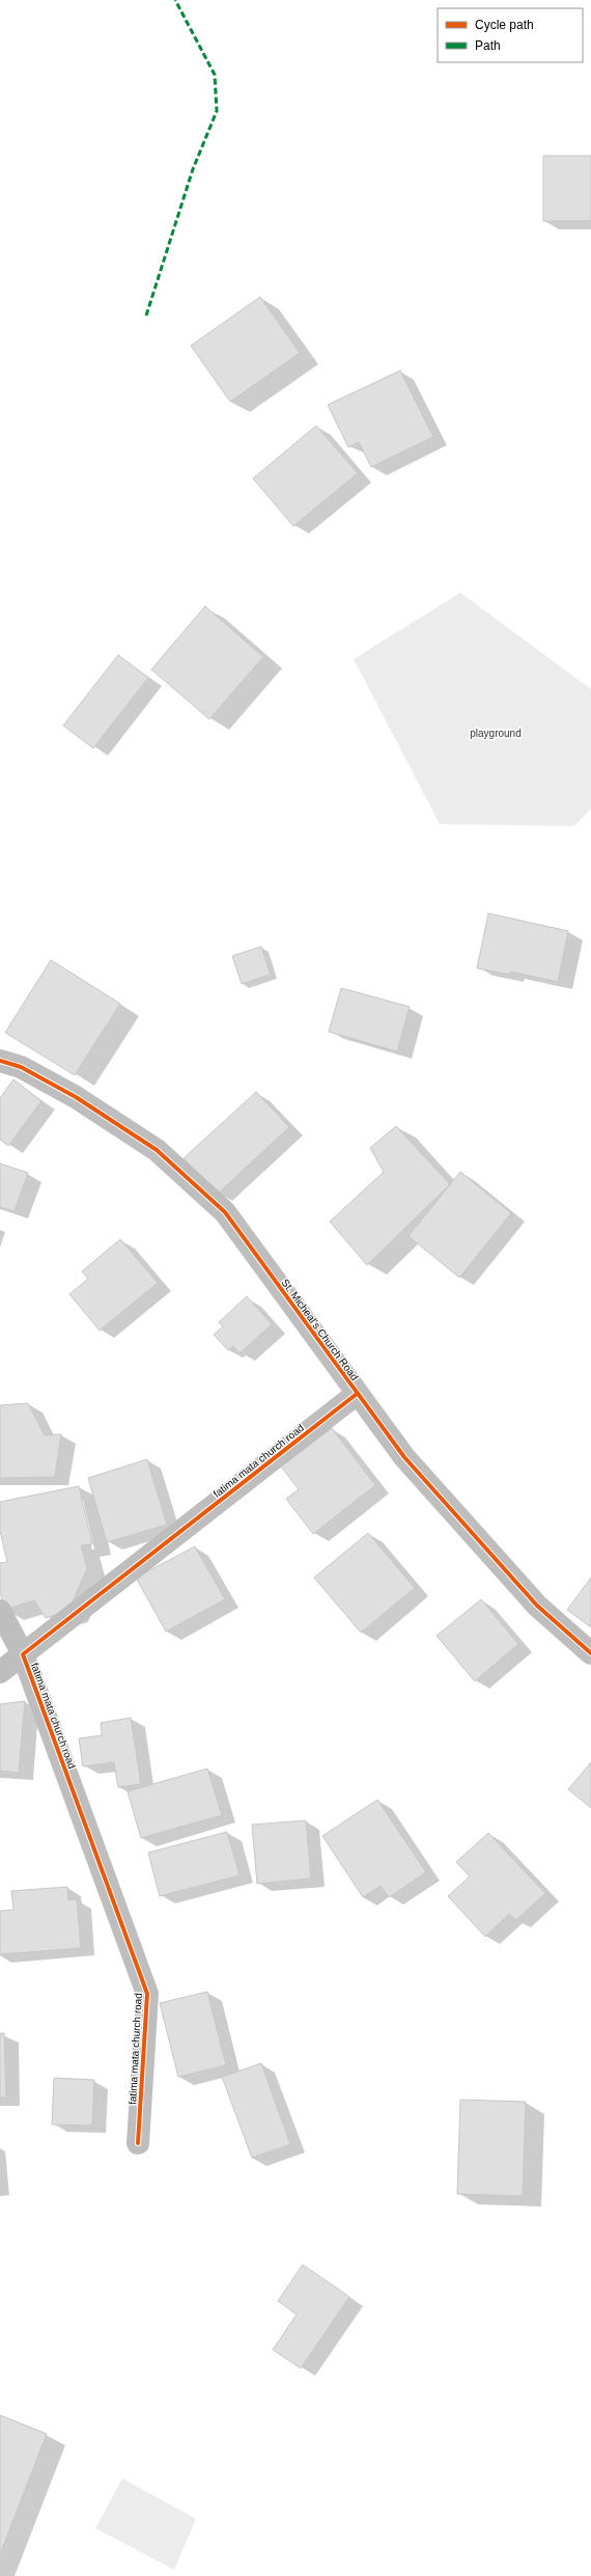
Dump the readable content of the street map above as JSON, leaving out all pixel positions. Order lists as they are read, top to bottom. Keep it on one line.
{"streets":{"street":["St. Micheal's Church Road","fatima mata church road"]},"crossings":[["St. Micheal's Church Road","fatima mata church road"]],"parks":["playground"],"legend":["Cycle path","Path"]}
